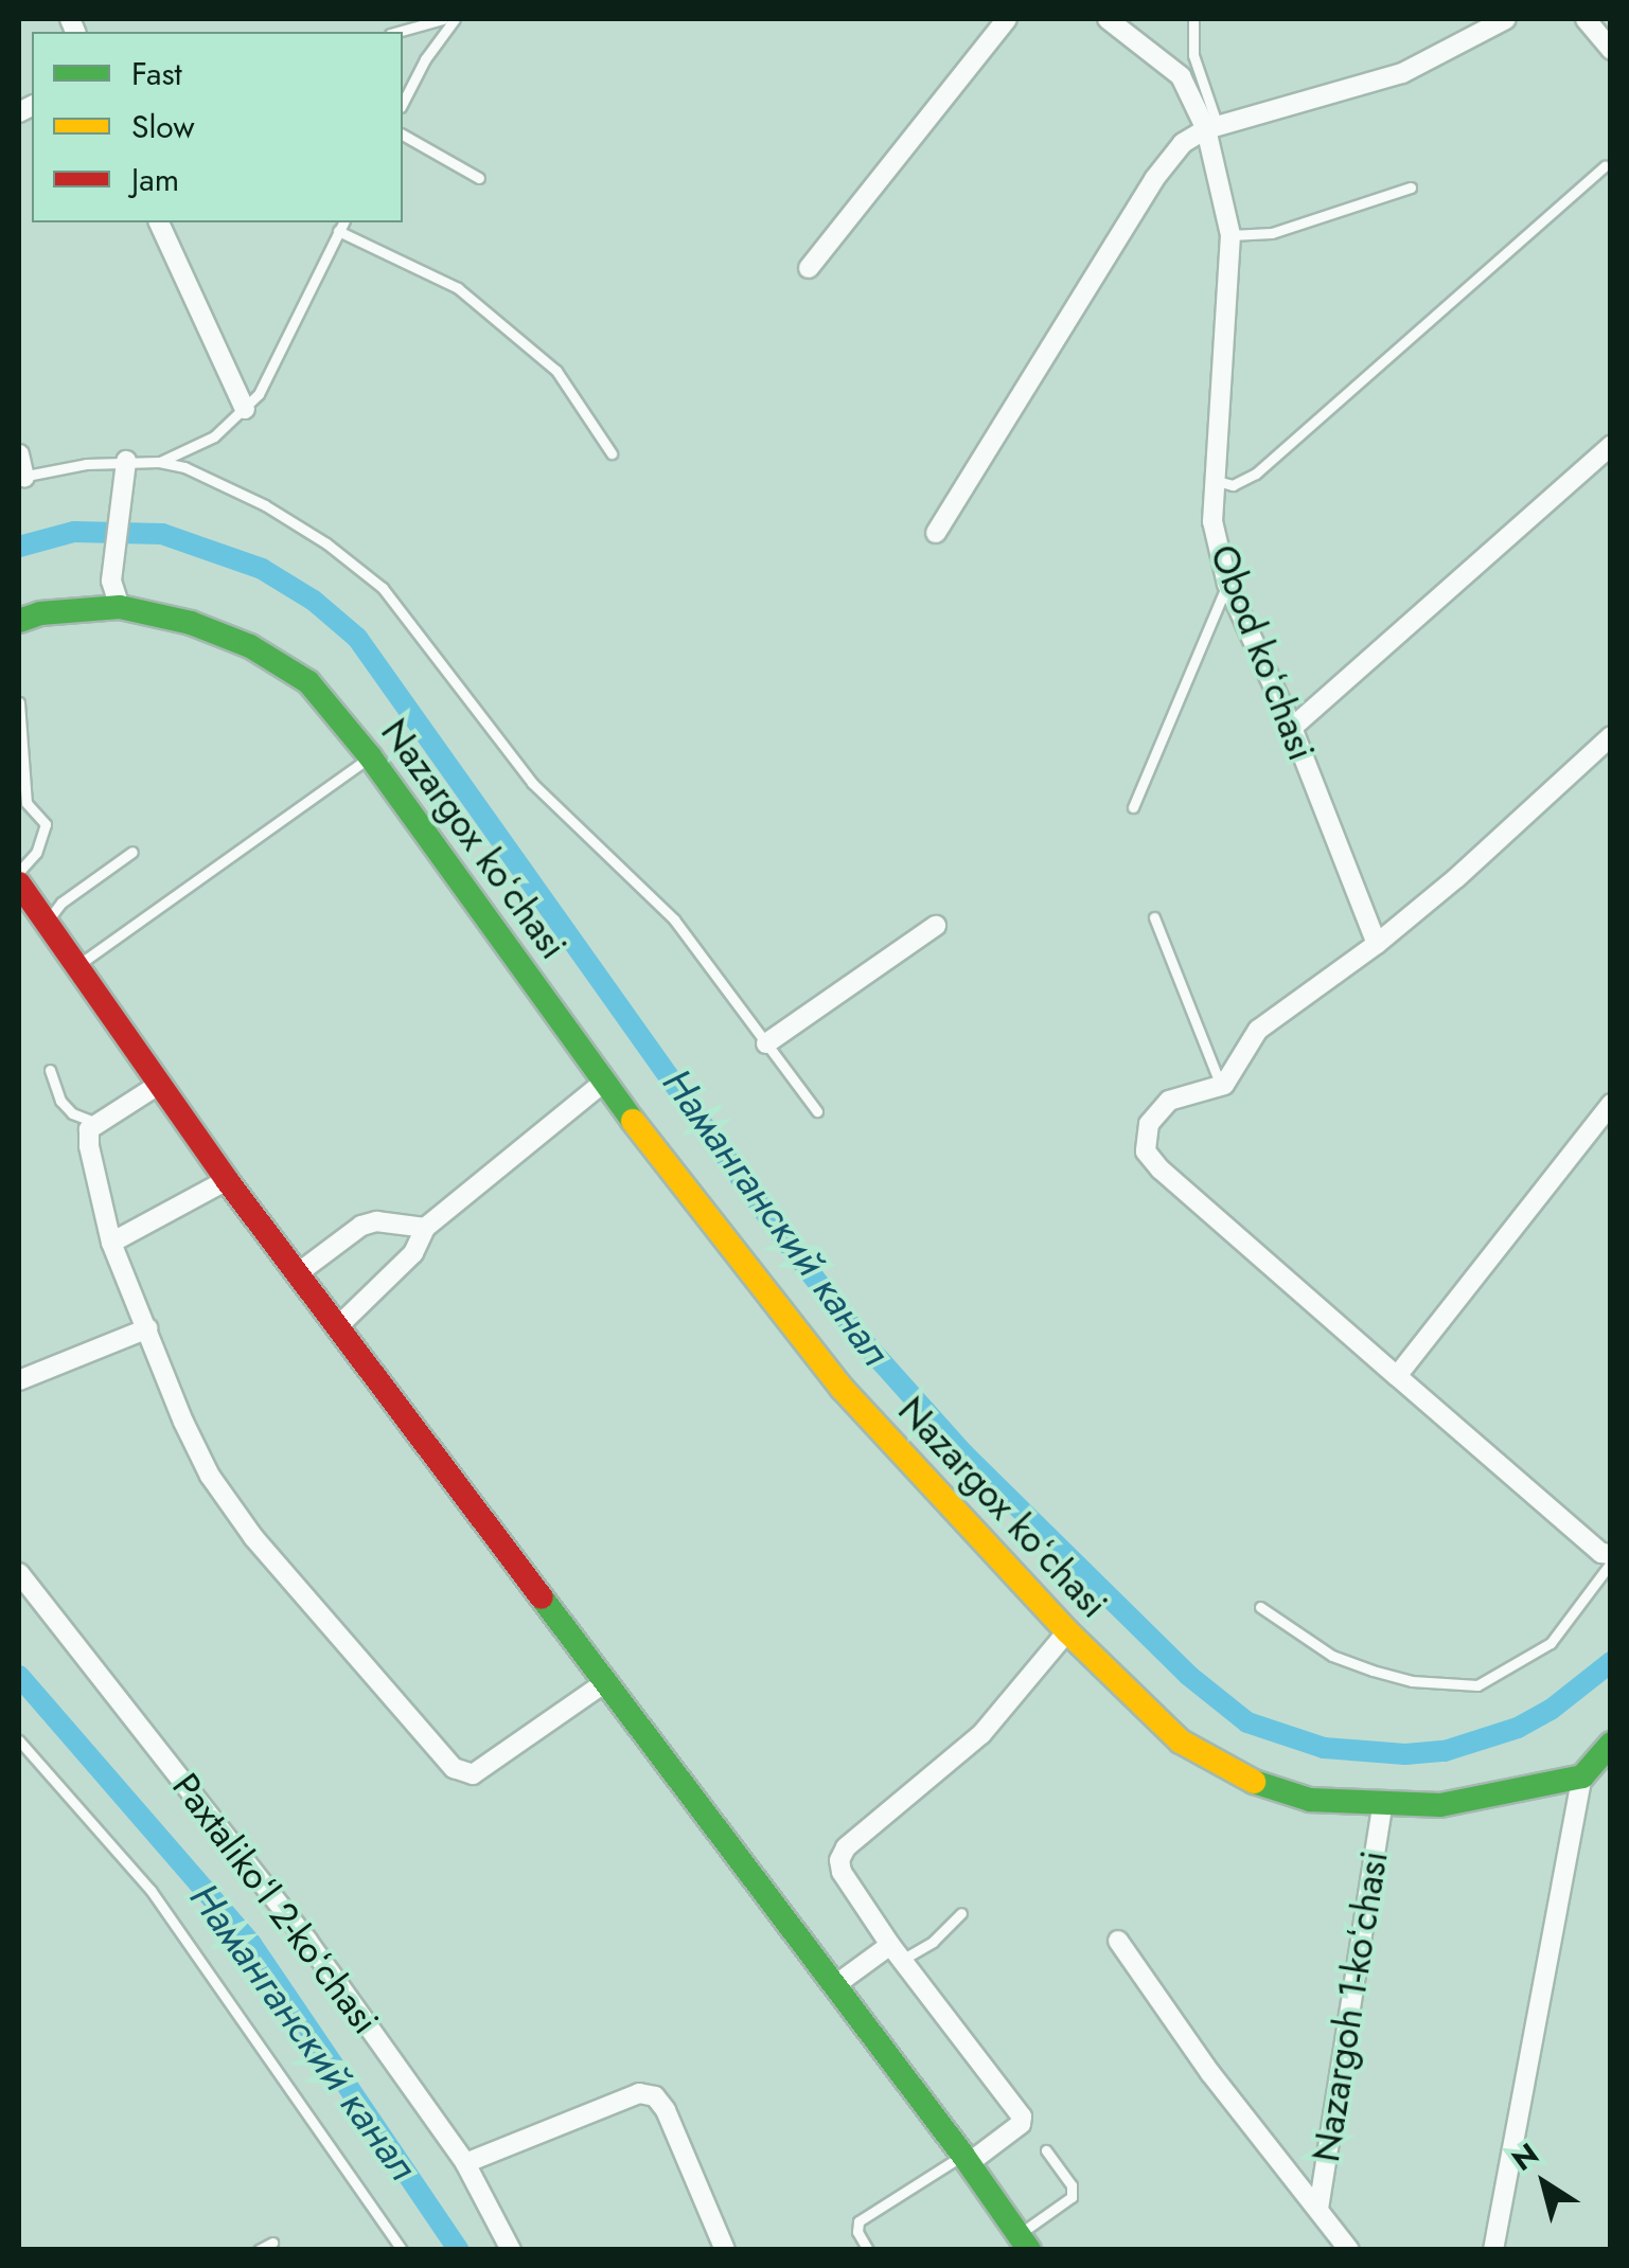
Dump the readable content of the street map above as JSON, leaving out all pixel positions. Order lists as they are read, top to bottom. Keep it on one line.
{"streets":{"street":["Obod koʻchasi","Nazargox koʻchasi","Paxtalikoʻl 2-koʻchasi","Nazargoh 1-koʻchasi"]},"crossings":[["Nazargox koʻchasi","Nazargoh 1-koʻchasi"]],"water":["Наманганский канал"],"legend":["Fast","Slow","Jam"],"north":"top left"}
